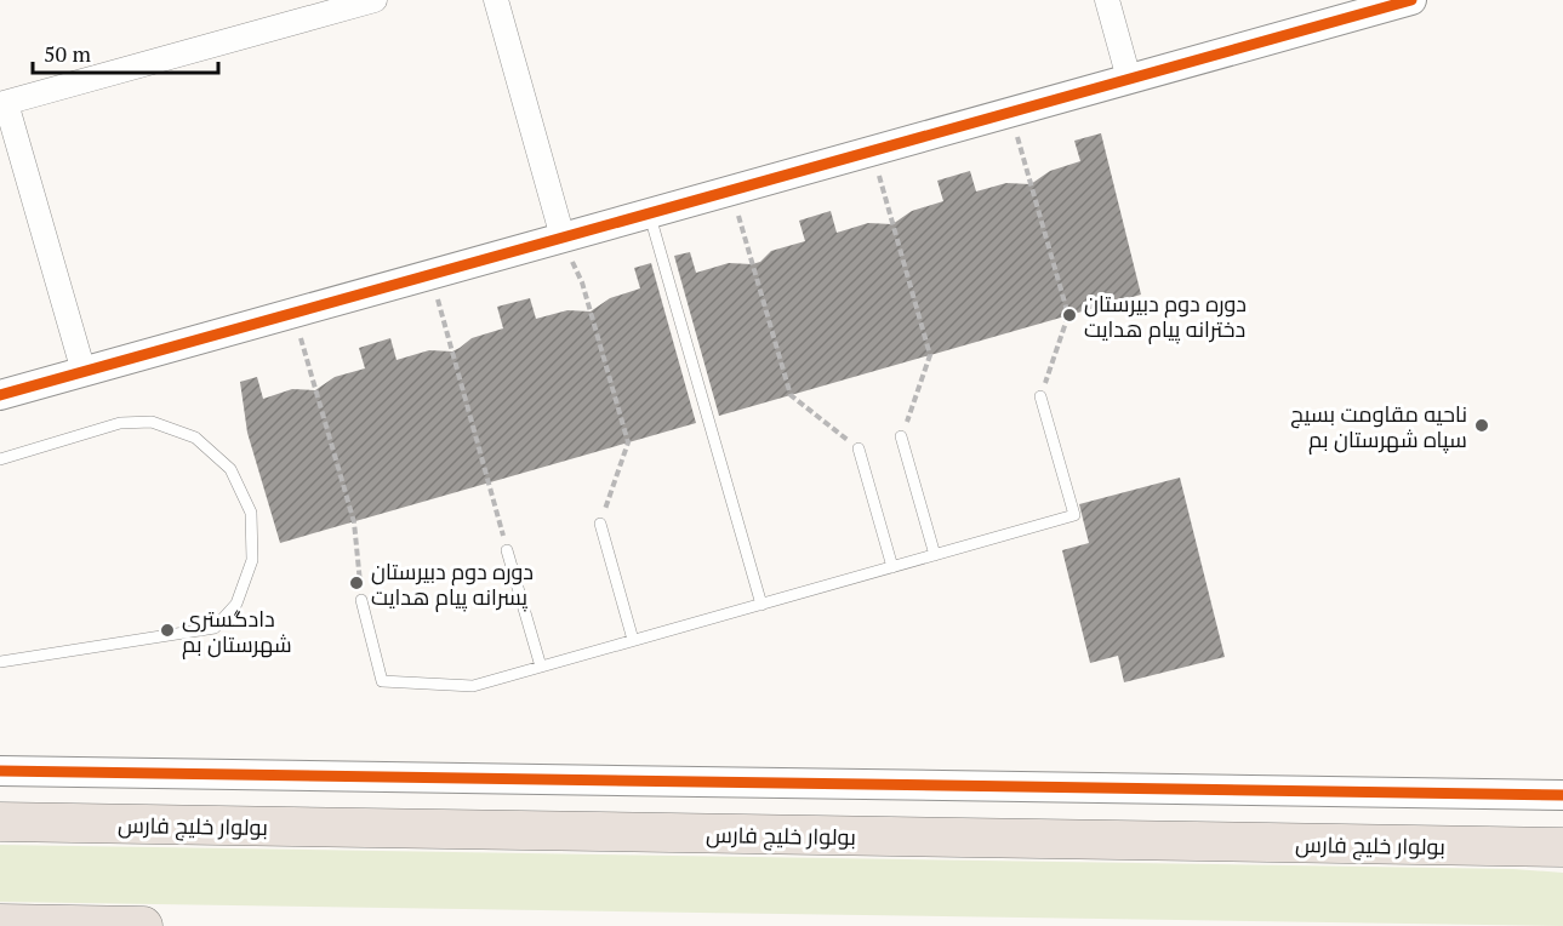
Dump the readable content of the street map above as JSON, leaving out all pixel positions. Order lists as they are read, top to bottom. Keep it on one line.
{"streets":{"highway":["بولوار خلیج فارس"]},"places":["دوره دوم دبیرستان دخترانه پیام هدایت","ناحیه مقاومت بسیج سپاه شهرستان بم","دوره دوم دبیرستان پسرانه پیام هدایت","دادگستری شهرستان بم"],"scale_bar":"50 m"}
